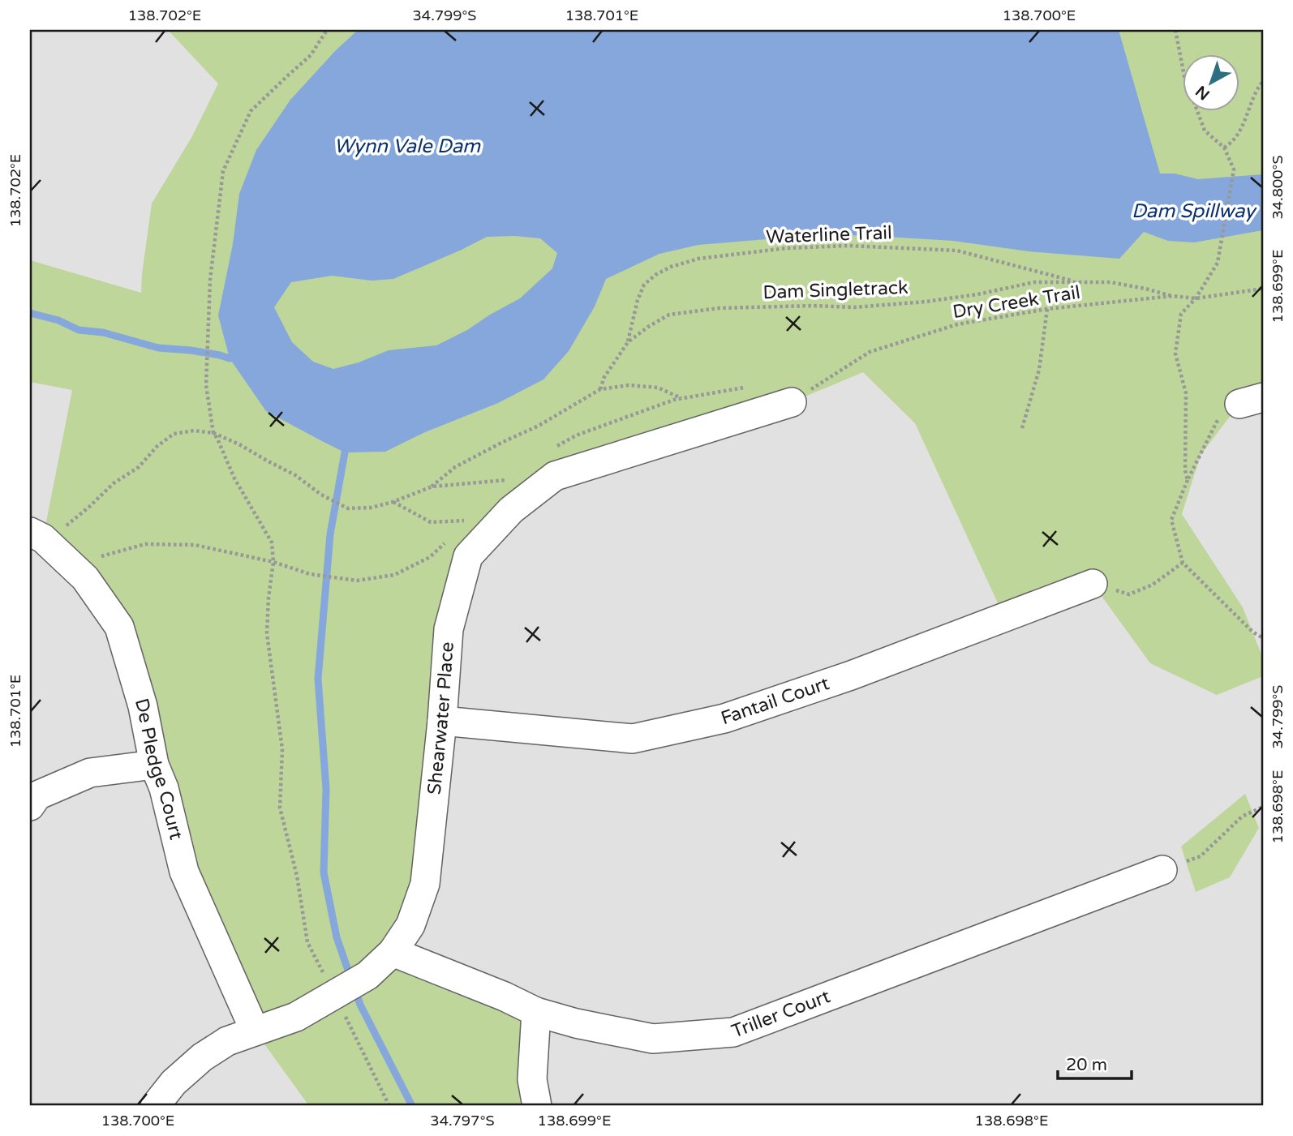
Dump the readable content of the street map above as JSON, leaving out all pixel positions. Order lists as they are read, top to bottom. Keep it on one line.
{"streets":{"street":["Fantail Court","Shearwater Place","De Pledge Court","Triller Court"],"path":["Waterline Trail","Dam Singletrack","Dry Creek Trail"]},"crossings":[["Waterline Trail","Dam Singletrack"],["Dam Singletrack","Dry Creek Trail"],["Dry Creek Trail","Shearwater Place"],["Fantail Court","Shearwater Place"],["Shearwater Place","De Pledge Court"],["Shearwater Place","Triller Court"]],"water":["Wynn Vale Dam","Dam Spillway"],"scale_bar":"20 m","north":"bottom left","coordinates":["138.702°E","34.799°S","138.701°E","138.700°E","34.800°S","138.699°E","138.698°E","34.797°S"]}
